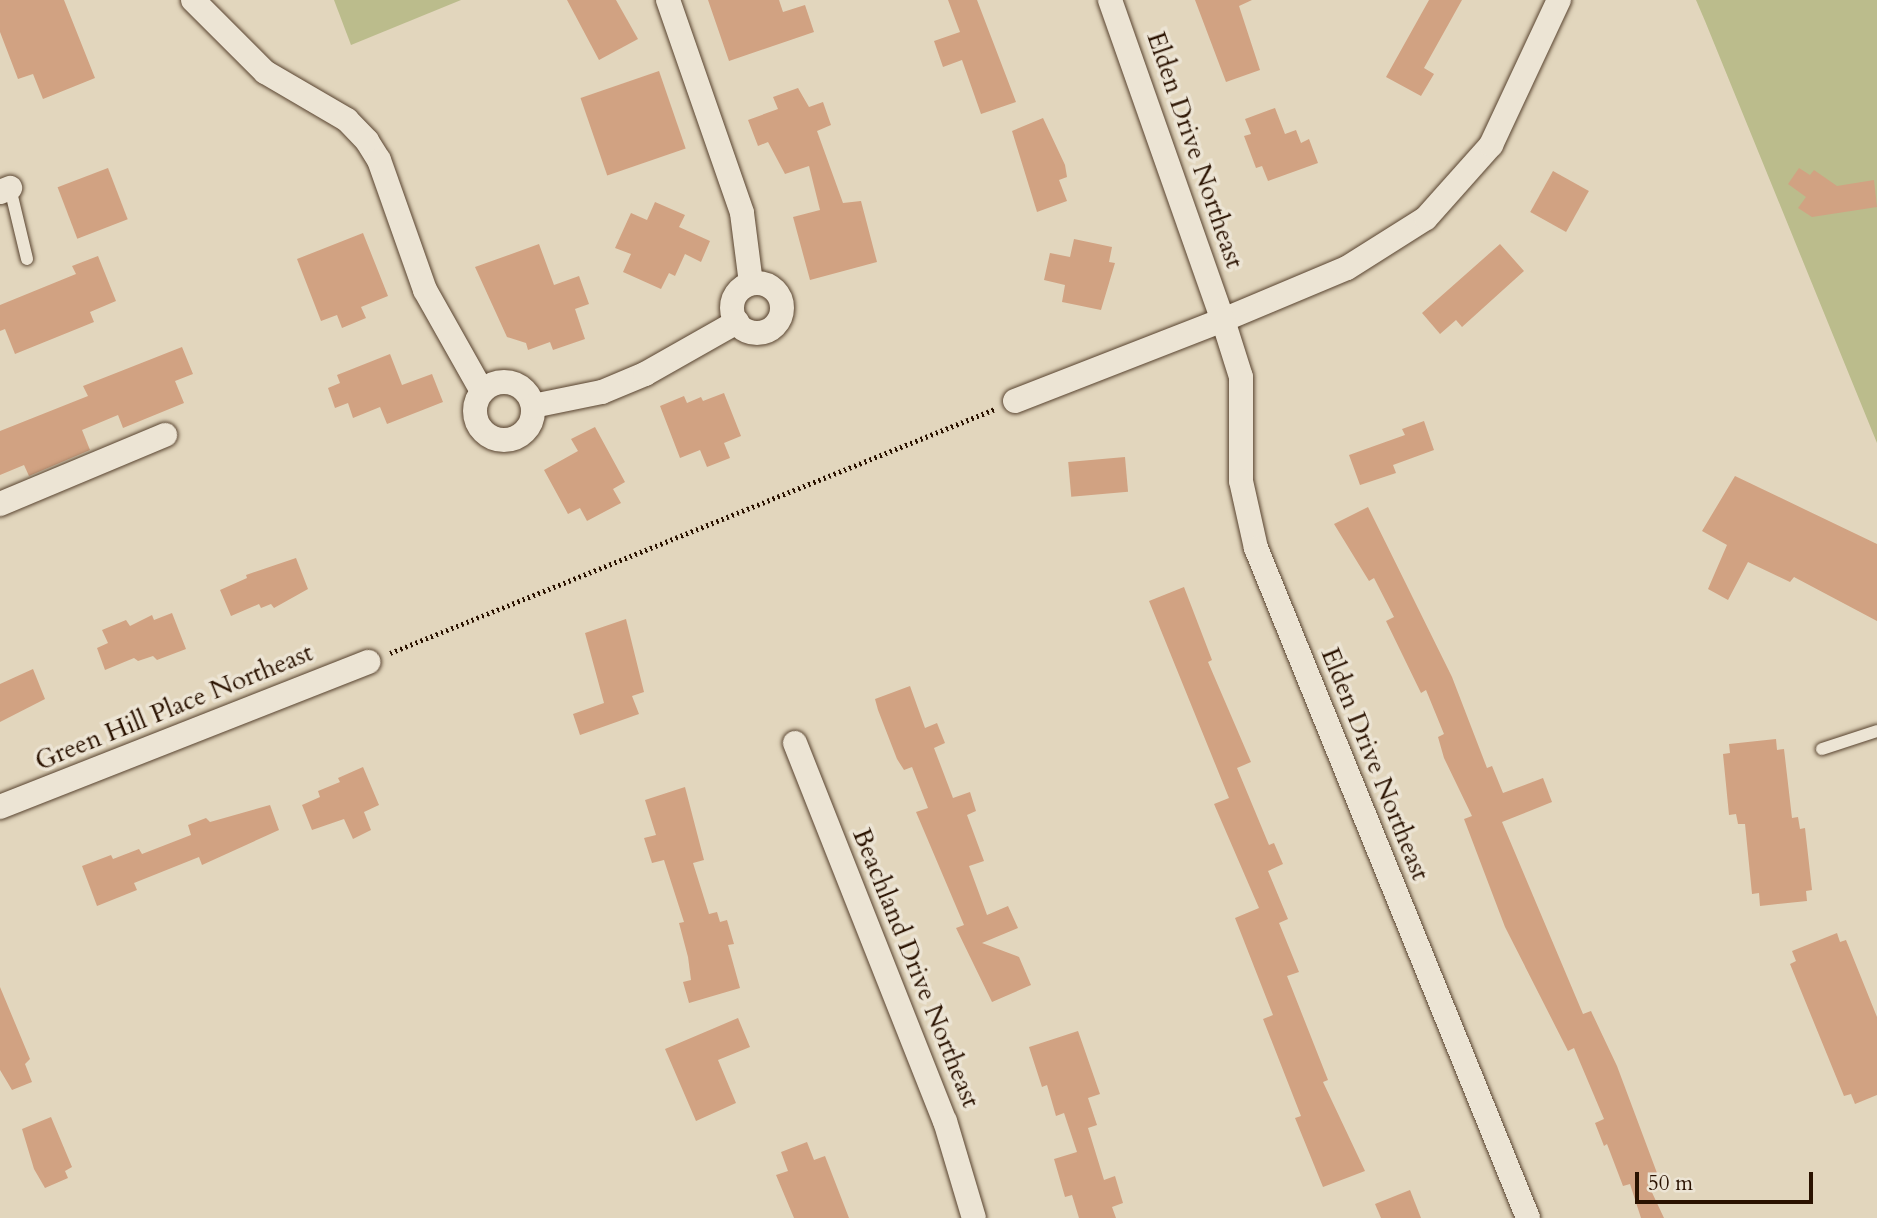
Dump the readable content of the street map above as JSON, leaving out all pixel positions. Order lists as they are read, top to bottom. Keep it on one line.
{"streets":{"street":["Elden Drive Northeast","Green Hill Place Northeast","Beachland Drive Northeast"]},"scale_bar":"50 m"}
